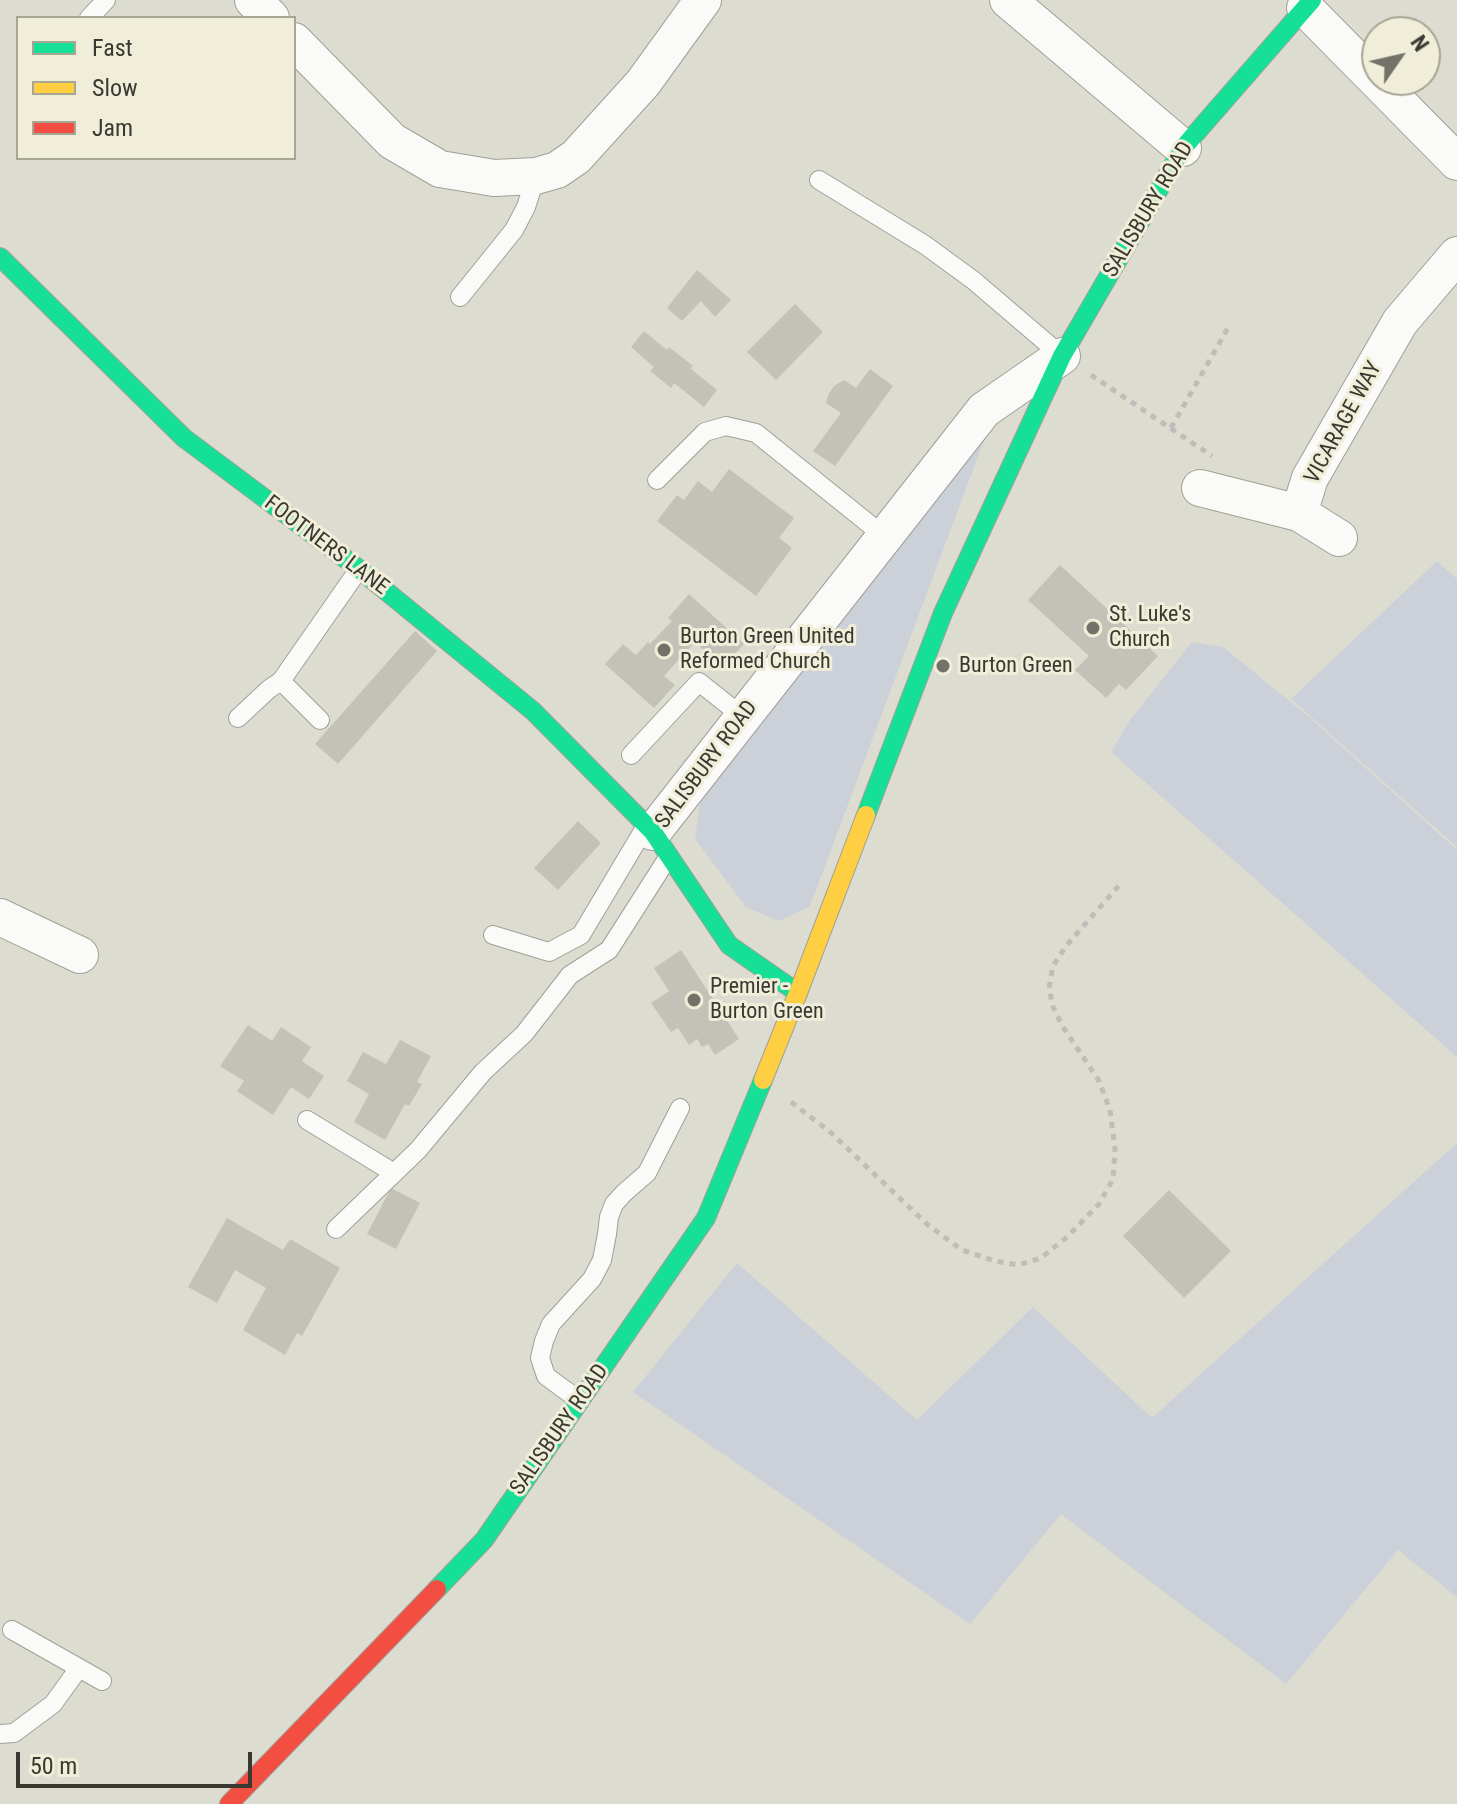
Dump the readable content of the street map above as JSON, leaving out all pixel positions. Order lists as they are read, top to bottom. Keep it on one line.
{"streets":{"street":["SALISBURY ROAD","VICARAGE WAY","FOOTNERS LANE"]},"crossings":[["SALISBURY ROAD","FOOTNERS LANE"]],"places":["St. Luke's Church","Burton Green United Reformed Church","Burton Green","Premier - Burton Green"],"legend":["Fast","Slow","Jam"],"scale_bar":"50 m","north":"top right"}
